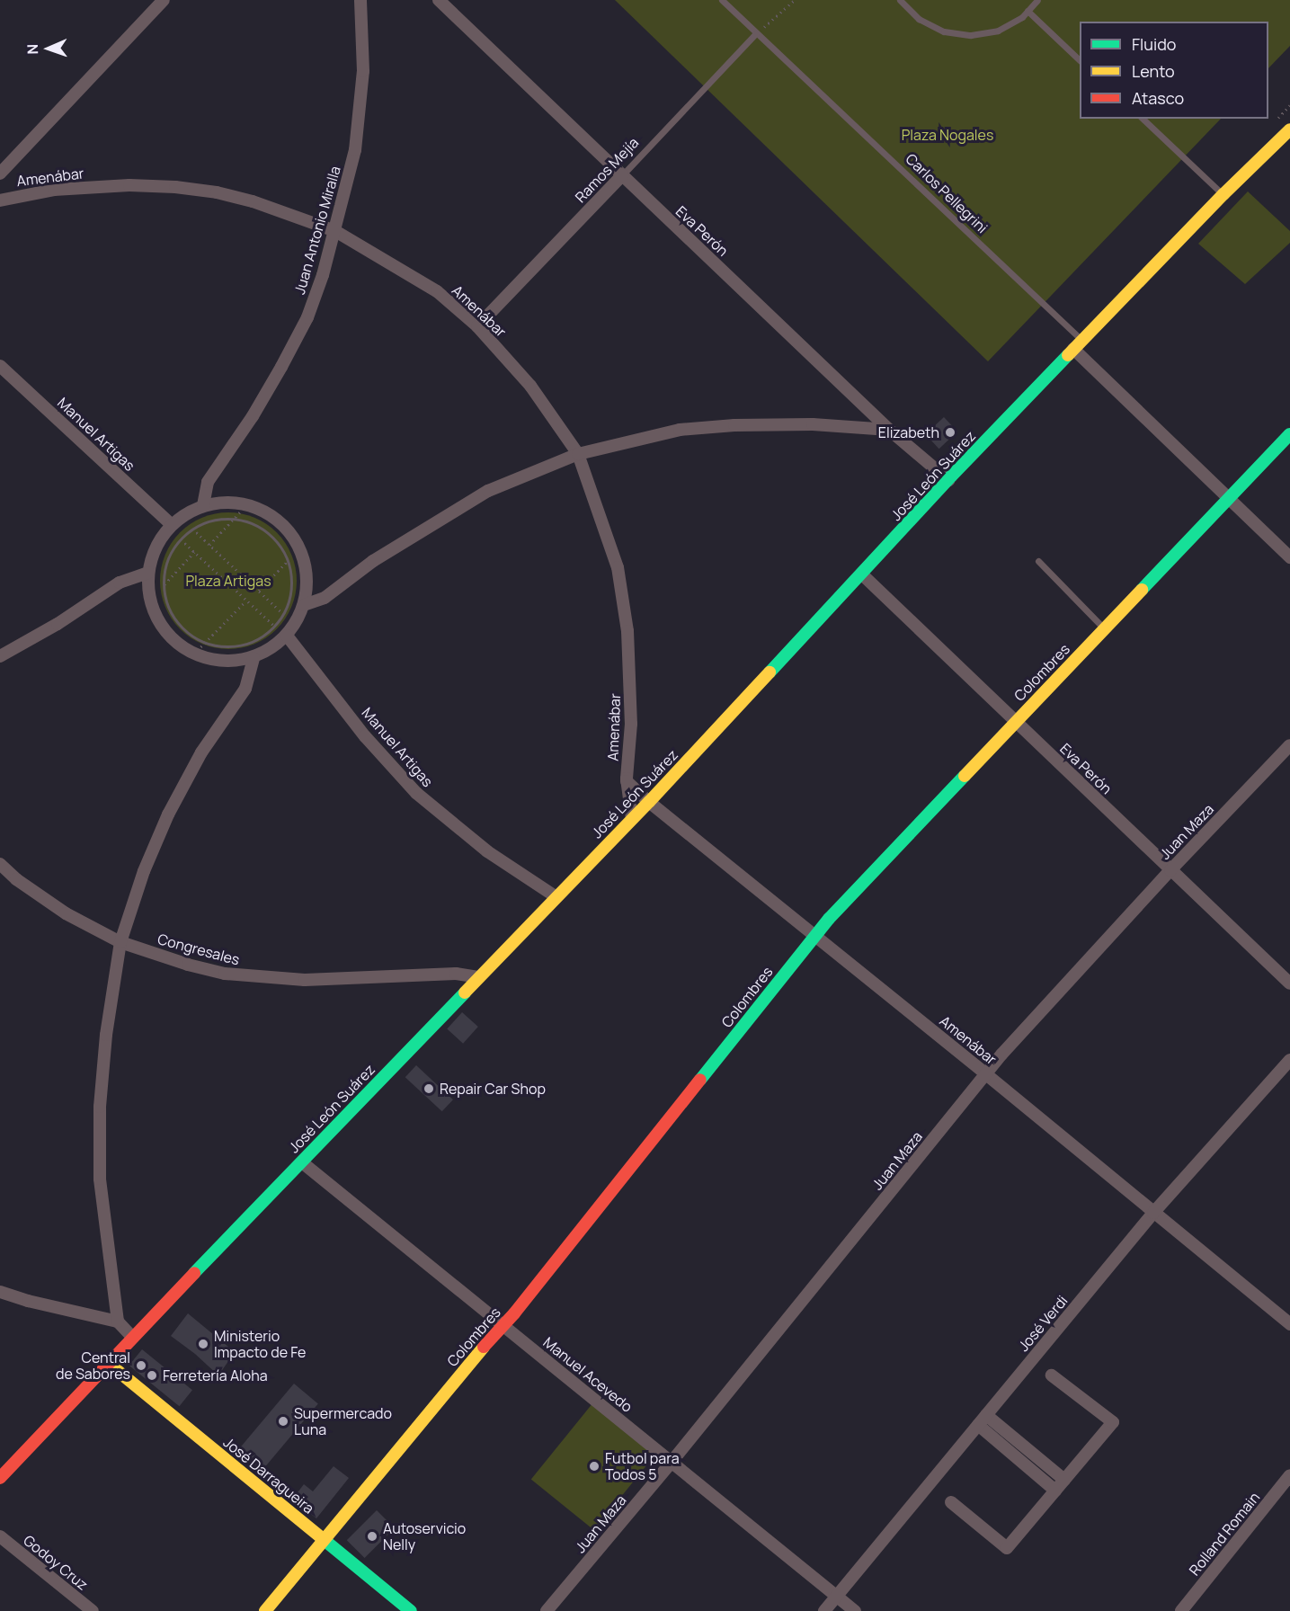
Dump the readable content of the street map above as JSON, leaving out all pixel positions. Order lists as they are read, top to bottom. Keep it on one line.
{"streets":{"street":["Ramos Mejía","Amenábar","Carlos Pellegrini","Juan Antonio Miralla","Eva Perón","Manuel Artigas","José León Suárez","Colombres","Juan Maza","Congresales","José Verdi","Manuel Acevedo","José Darragueira","Rolland Romain","Godoy Cruz"]},"crossings":[["Ramos Mejía","Amenábar"],["Ramos Mejía","Carlos Pellegrini"],["Ramos Mejía","Eva Perón"],["Amenábar","Juan Antonio Miralla"],["Amenábar","José León Suárez"],["Amenábar","Colombres"],["Amenábar","Juan Maza"],["Amenábar","José Verdi"],["Carlos Pellegrini","José León Suárez"],["Carlos Pellegrini","Colombres"],["Eva Perón","José León Suárez"],["Eva Perón","Colombres"],["Eva Perón","Juan Maza"],["Manuel Artigas","José León Suárez"],["José León Suárez","Congresales"],["José León Suárez","Manuel Acevedo"],["José León Suárez","José Darragueira"],["Colombres","Manuel Acevedo"],["Colombres","José Darragueira"],["Juan Maza","Manuel Acevedo"],["José Verdi","Manuel Acevedo"]],"parks":["Plaza Nogales","Plaza Artigas"],"places":["Elizabeth","Repair Car Shop","Ministerio Impacto de Fe","Central de Sabores","Ferretería Aloha","Supermercado Luna","Futbol para Todos 5","Autoservicio Nelly"],"legend":["Fluido","Lento","Atasco"],"north":"left"}
